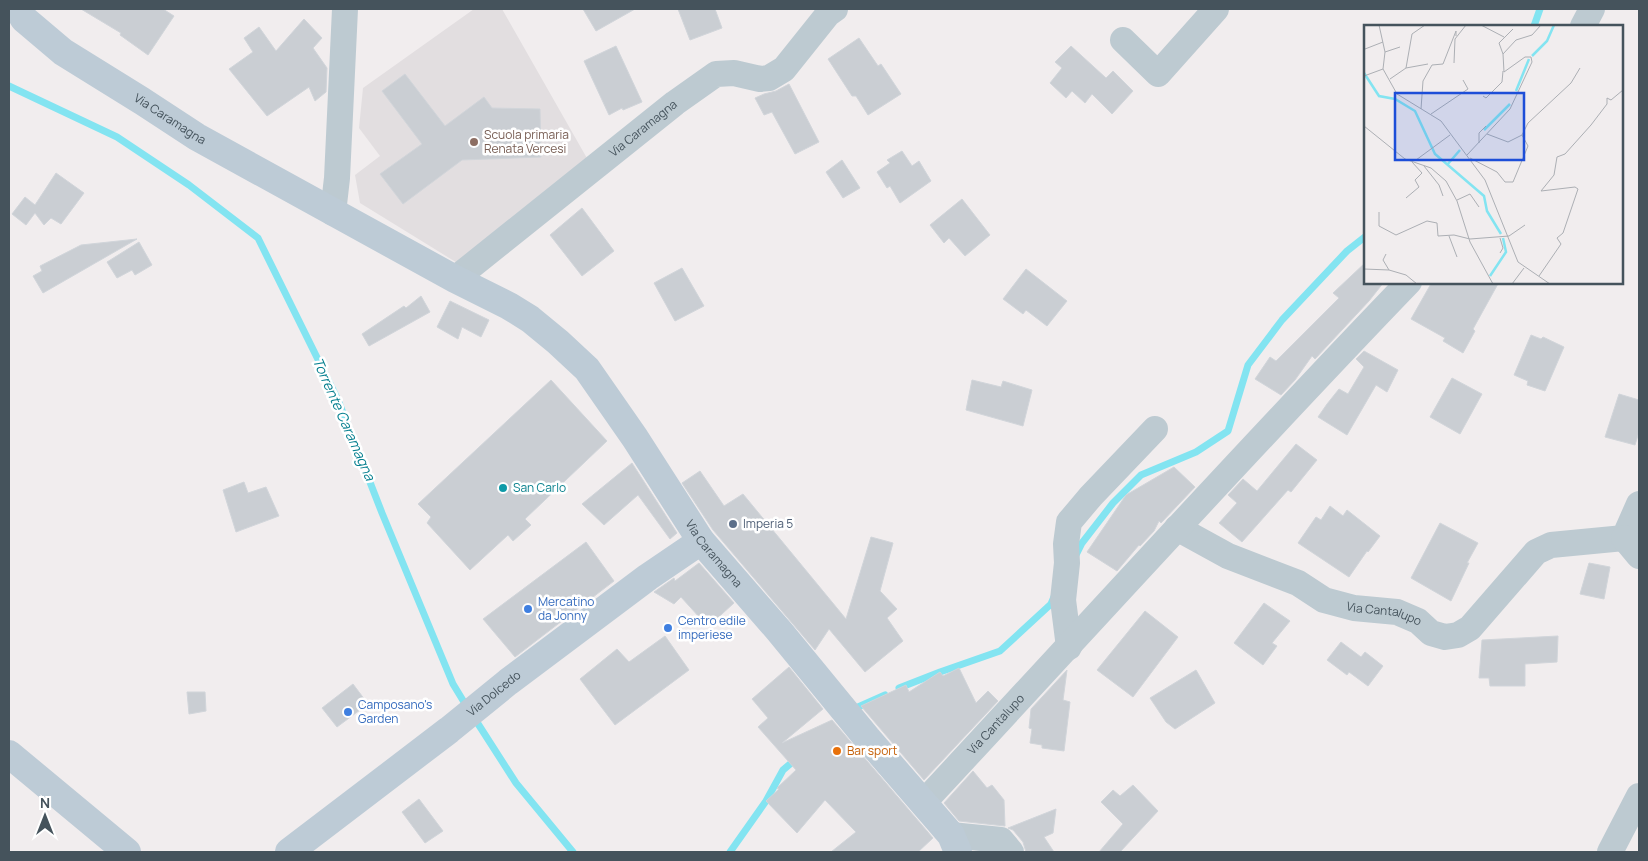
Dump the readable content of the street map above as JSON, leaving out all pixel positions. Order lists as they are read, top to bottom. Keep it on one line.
{"streets":{"street":["Via Caramagna","Via Cantalupo","Via Dolcedo"]},"crossings":[["Via Caramagna","Via Cantalupo"],["Via Caramagna","Via Dolcedo"]],"water":["Torrente Caramagna"],"places":["Scuola primaria Renata Vercesi","San Carlo","Imperia 5","Mercatino da Jonny","Centro edile imperiese","Camposano's Garden","Bar sport"],"north":"top"}
